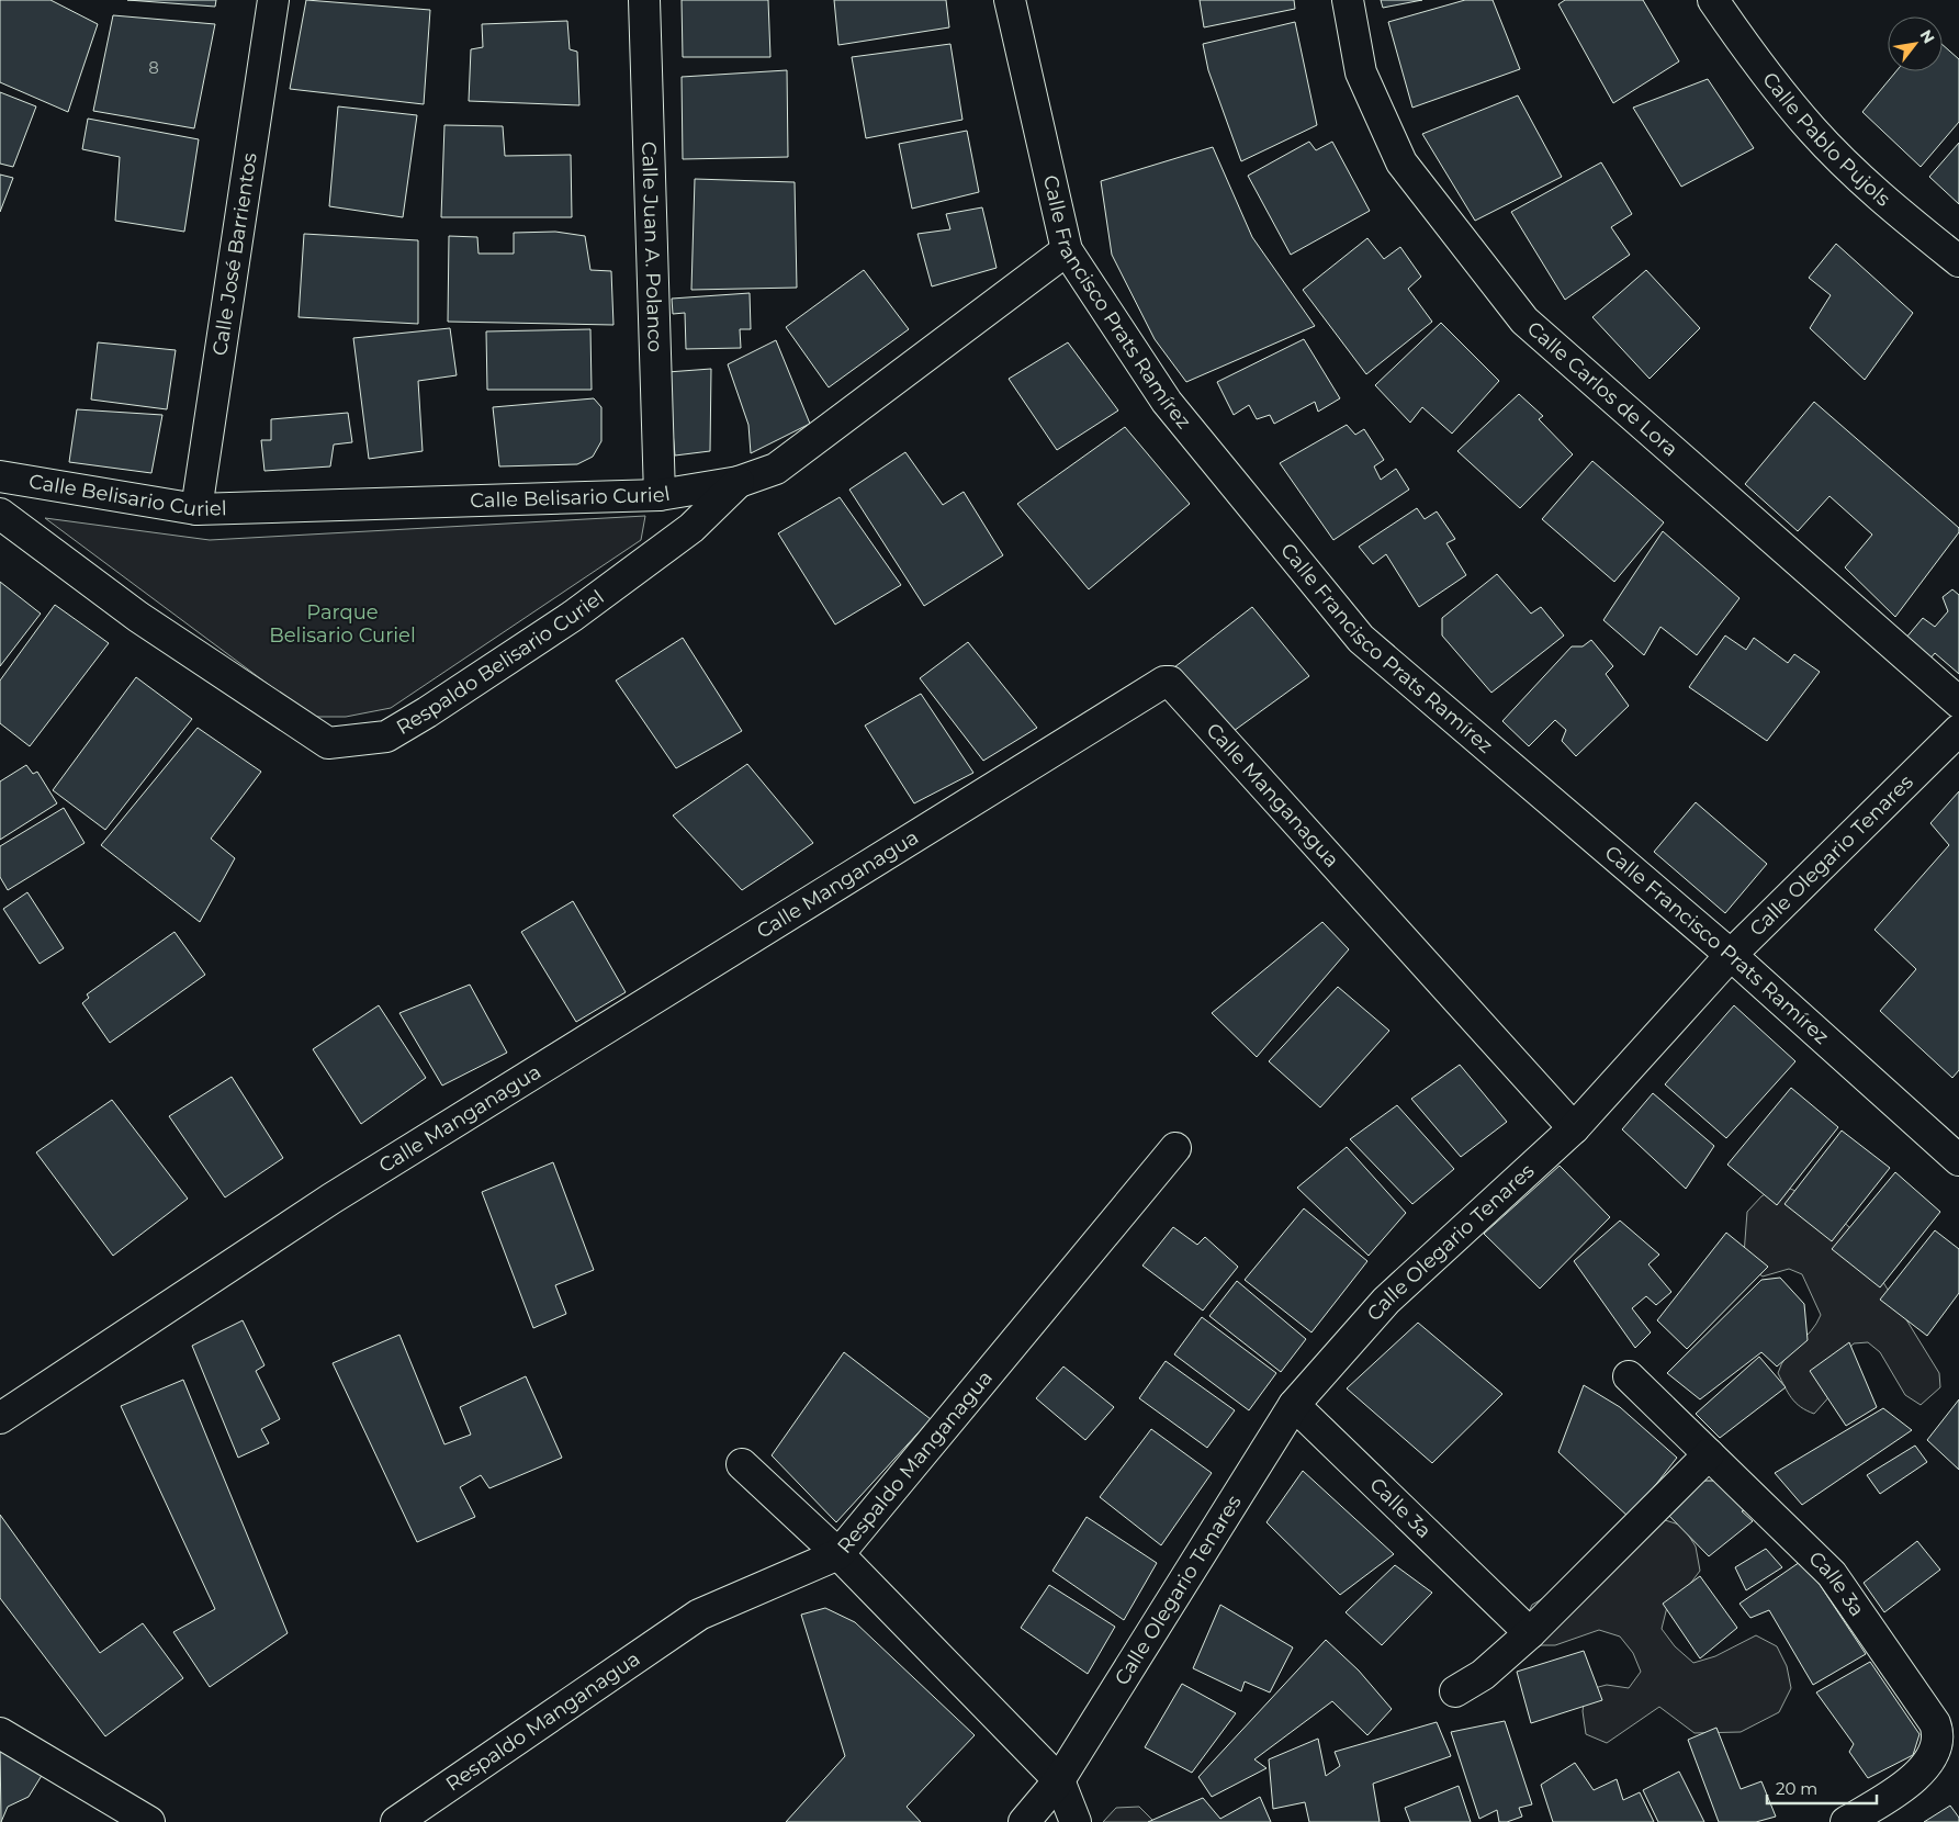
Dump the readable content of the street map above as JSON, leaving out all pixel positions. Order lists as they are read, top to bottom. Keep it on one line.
{"streets":{"street":["Calle Pablo Pujols","Calle Juan A. Polanco","Calle José Barrientos","Calle Francisco Prats Ramírez","Calle Carlos de Lora","Calle Belisario Curiel","Respaldo Belisario Curiel","Calle Manganagua","Calle Olegario Tenares","Respaldo Manganagua","Calle 3a"]},"crossings":[["Calle Juan A. Polanco","Calle Belisario Curiel"],["Calle José Barrientos","Calle Belisario Curiel"],["Calle Francisco Prats Ramírez","Calle Belisario Curiel"],["Calle Francisco Prats Ramírez","Calle Olegario Tenares"],["Calle Belisario Curiel","Respaldo Belisario Curiel"],["Calle Manganagua","Calle Olegario Tenares"],["Calle Olegario Tenares","Calle 3a"]],"parks":["Parque Belisario Curiel"],"house_numbers":["8"],"scale_bar":"20 m","north":"top right"}
